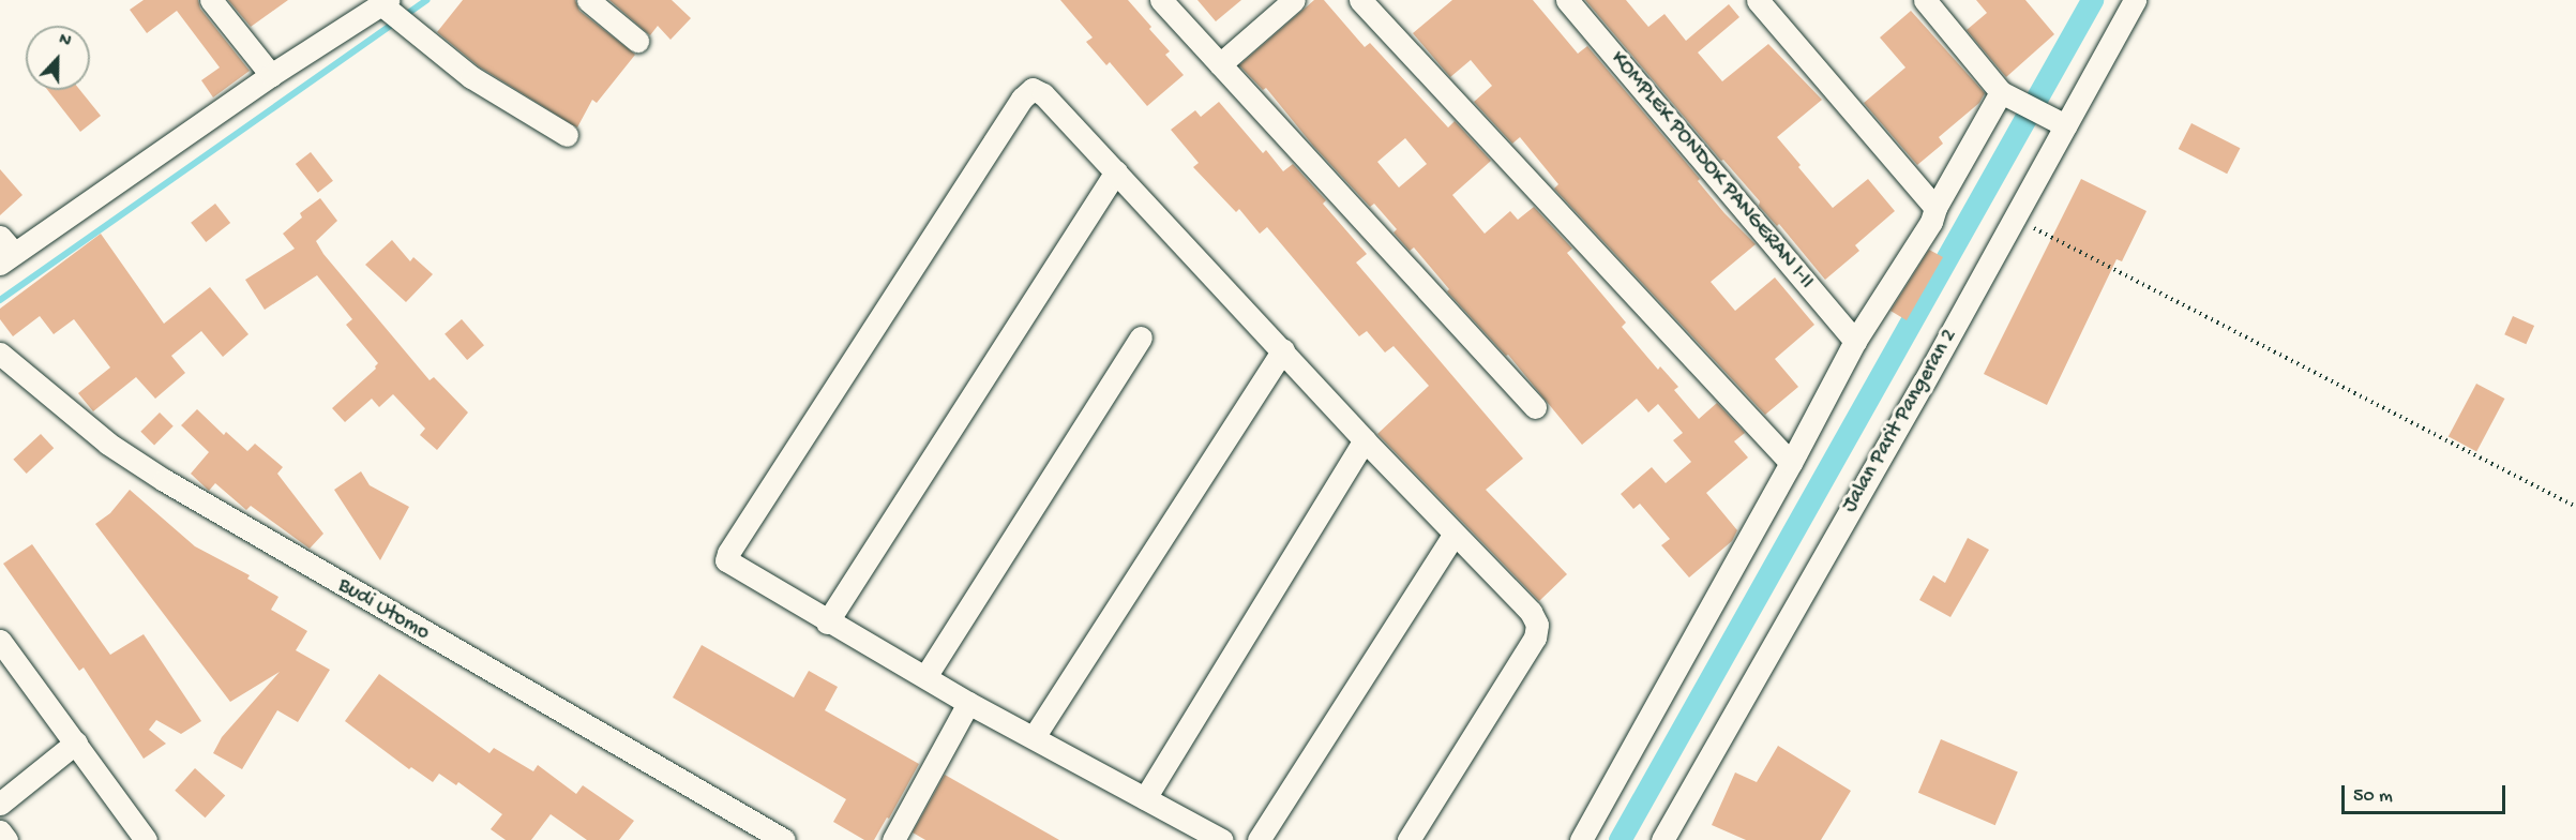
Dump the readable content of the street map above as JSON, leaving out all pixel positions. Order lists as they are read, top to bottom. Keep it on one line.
{"streets":{"street":["KOMPLEK PONDOK PANGERAN I-II","Jalan Parit Pangeran 2","Budi Utomo"]},"scale_bar":"50 m","north":"top"}
